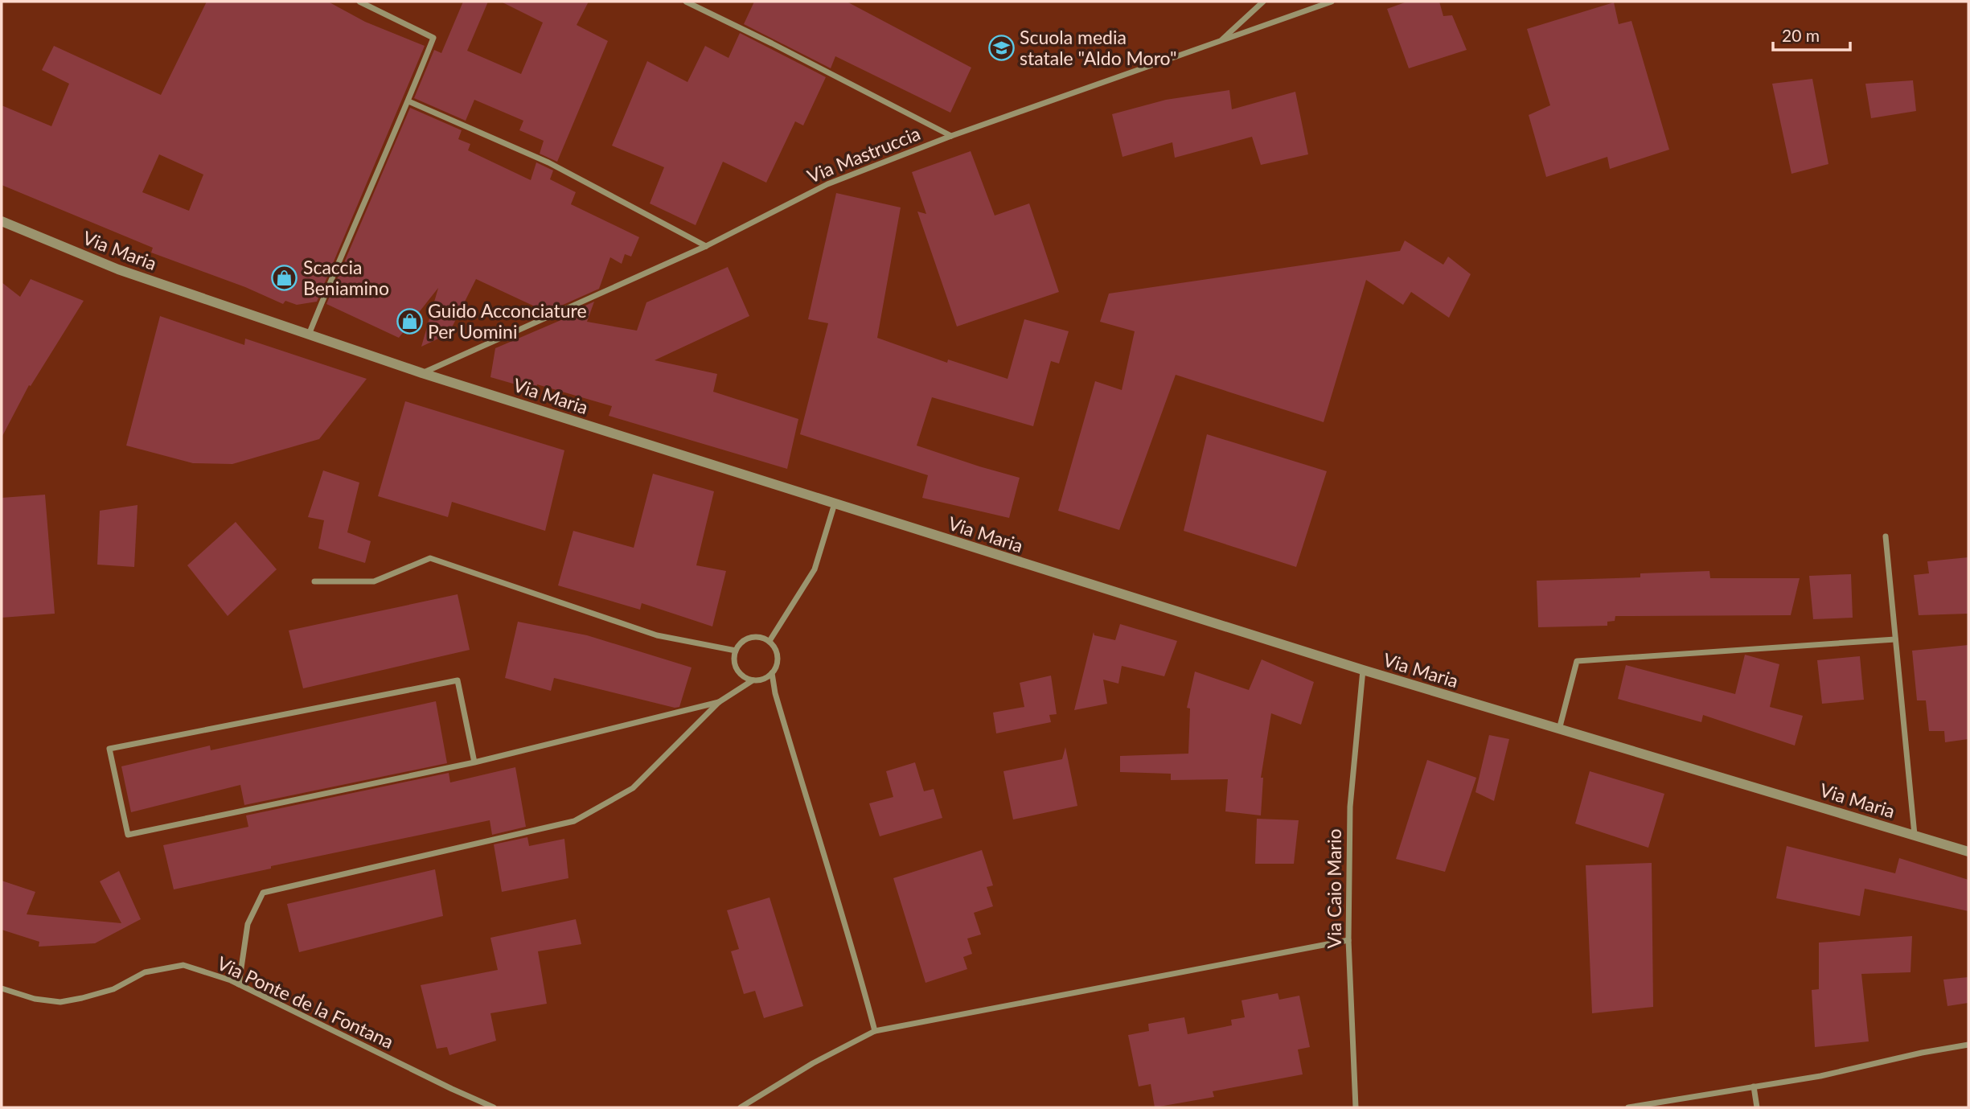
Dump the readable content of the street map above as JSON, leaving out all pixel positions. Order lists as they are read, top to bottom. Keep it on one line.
{"streets":{"street":["Via Mastruccia","Via Maria","Via Caio Mario","Via Ponte de la Fontana"]},"crossings":[["Via Mastruccia","Via Maria"],["Via Maria","Via Caio Mario"]],"places":{"school or university":["Scuola media statale \"Aldo Moro\""],"shop":["Scaccia Beniamino","Guido Acconciature Per Uomini"]},"scale_bar":"20 m"}
